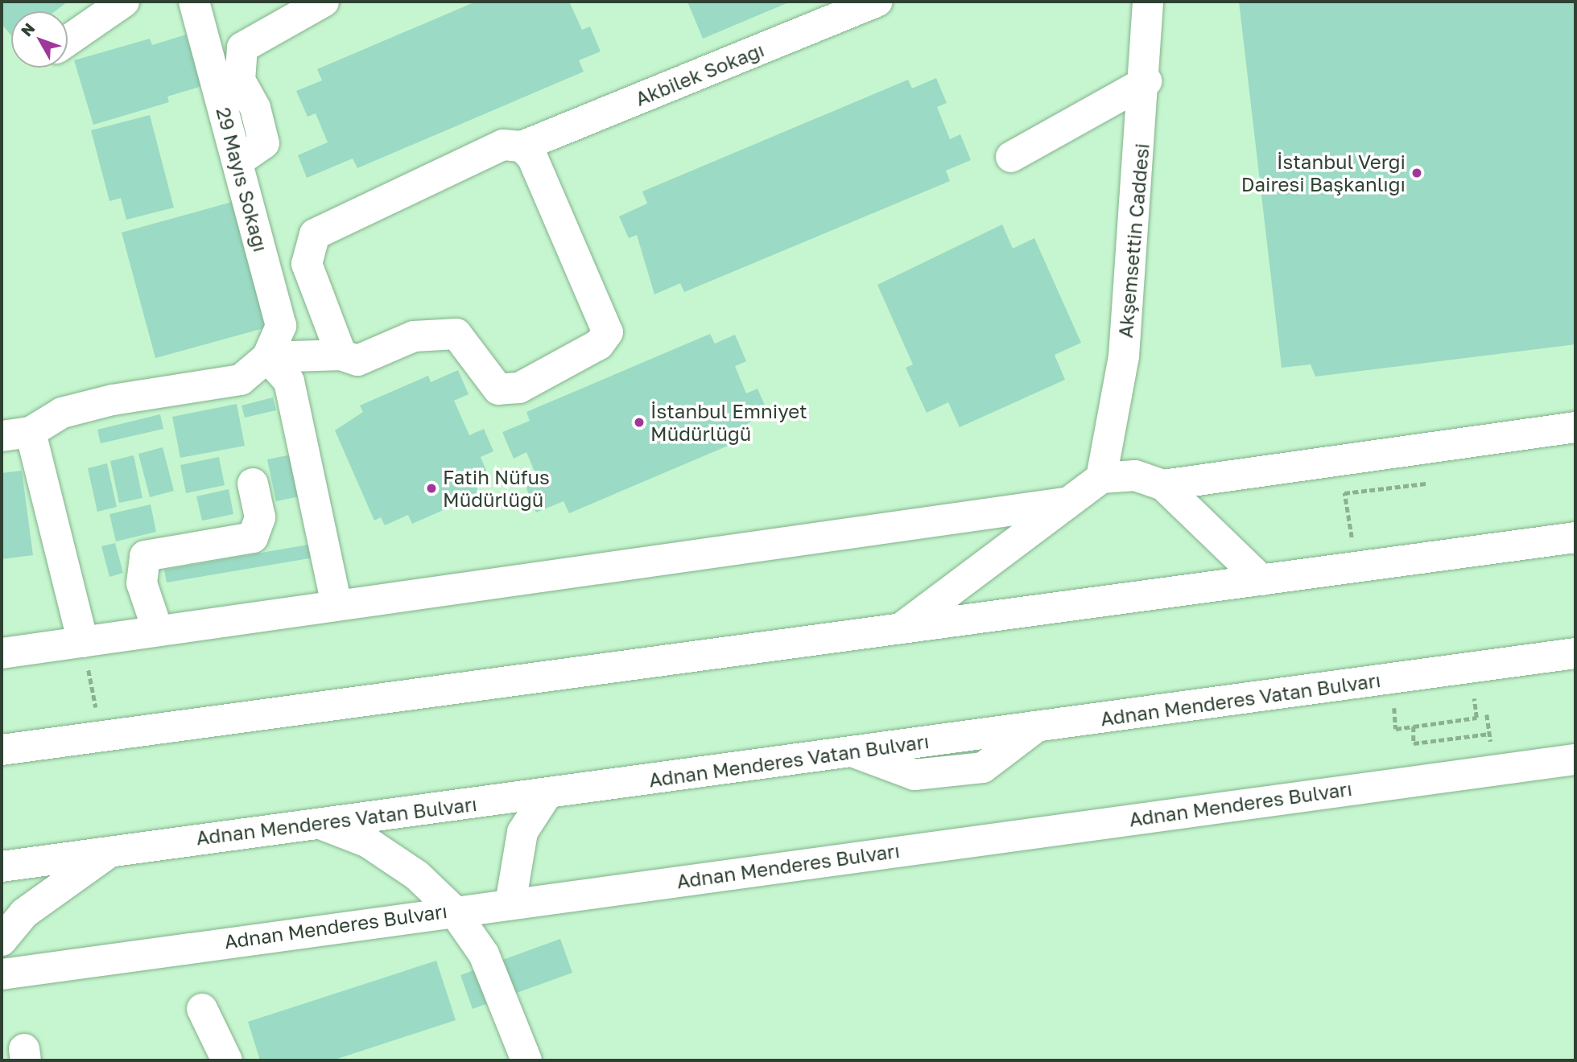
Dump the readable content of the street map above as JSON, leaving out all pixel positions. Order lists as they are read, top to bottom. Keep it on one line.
{"streets":{"main road":["Akbilek Sokağı","29 Mayıs Sokağı","Akşemsettin Caddesi","Adnan Menderes Vatan Bulvarı","Adnan Menderes Bulvarı"]},"places":["İstanbul Vergi Dairesi Başkanlığı","İstanbul Emniyet Müdürlüğü","Fatih Nüfus Müdürlüğü"],"north":"top left"}
